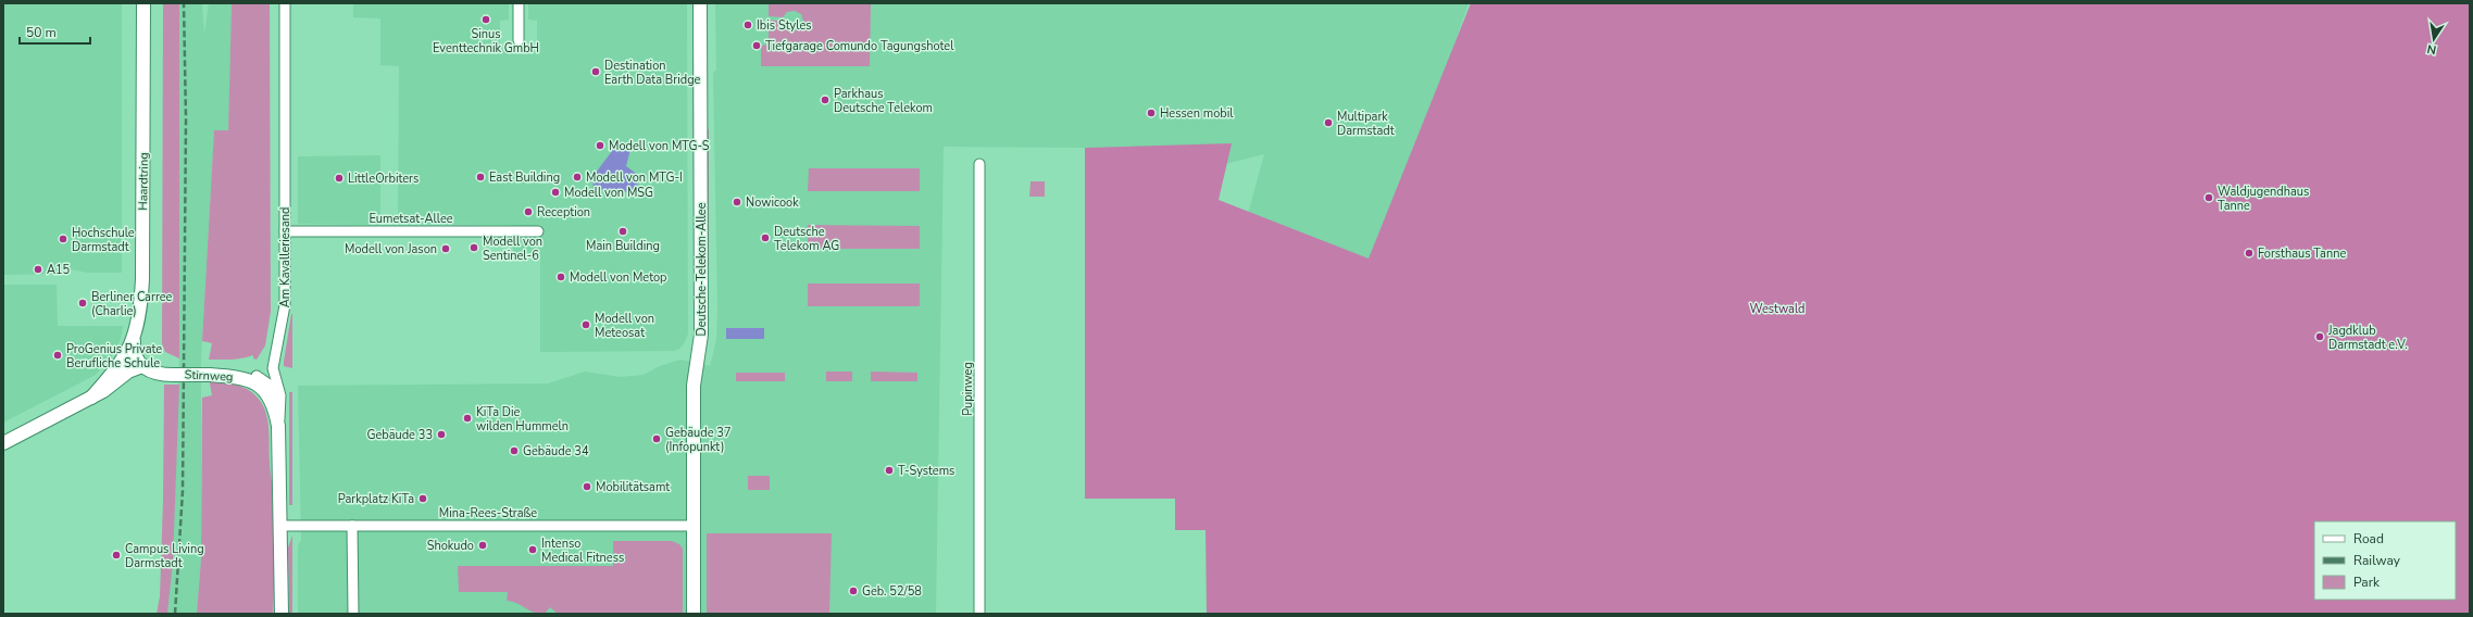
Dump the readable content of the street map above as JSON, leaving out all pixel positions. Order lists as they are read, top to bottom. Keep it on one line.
{"streets":{"main road":["Haardtring","Am Kavalleriesand","Deutsche-Telekom-Allee","Stirnweg"],"street":["Eumetsat-Allee","Pupinweg","Mina-Rees-Straße"]},"crossings":[["Haardtring","Stirnweg"],["Eumetsat-Allee","Am Kavalleriesand"],["Am Kavalleriesand","Stirnweg"],["Am Kavalleriesand","Mina-Rees-Straße"],["Deutsche-Telekom-Allee","Mina-Rees-Straße"]],"parks":["Westwald"],"places":["Sinus Eventtechnik GmbH","Ibis Styles","Tiefgarage Comundo Tagungshotel","Destination Earth Data Bridge","Parkhaus Deutsche Telekom","Hessen mobil","Multipark Darmstadt","Modell von MTG-S","East Building","Modell von MTG-I","LittleOrbiters","Modell von MSG","Waldjugendhaus Tanne","Nowicook","Reception","Main Building","Deutsche Telekom AG","Hochschule Darmstadt","Modell von Sentinel-6","Modell von Jason","Forsthaus Tanne","A15","Modell von Metop","Berliner Carree (Charlie)","Modell von Meteosat","Jagdklub Darmstadt e.V.","ProGenius Private Berufliche Schule","KiTa Die wilden Hummeln","Gebäude 33","Gebäude 37 (Infopunkt)","Gebäude 34","T-Systems","Mobilitätsamt","Parkplatz KiTa","Shokudo","Intenso Medical Fitness","Campus Living Darmstadt","Geb. 52/58"],"legend":["Road","Railway","Park"],"scale_bar":"50 m","north":"bottom"}
